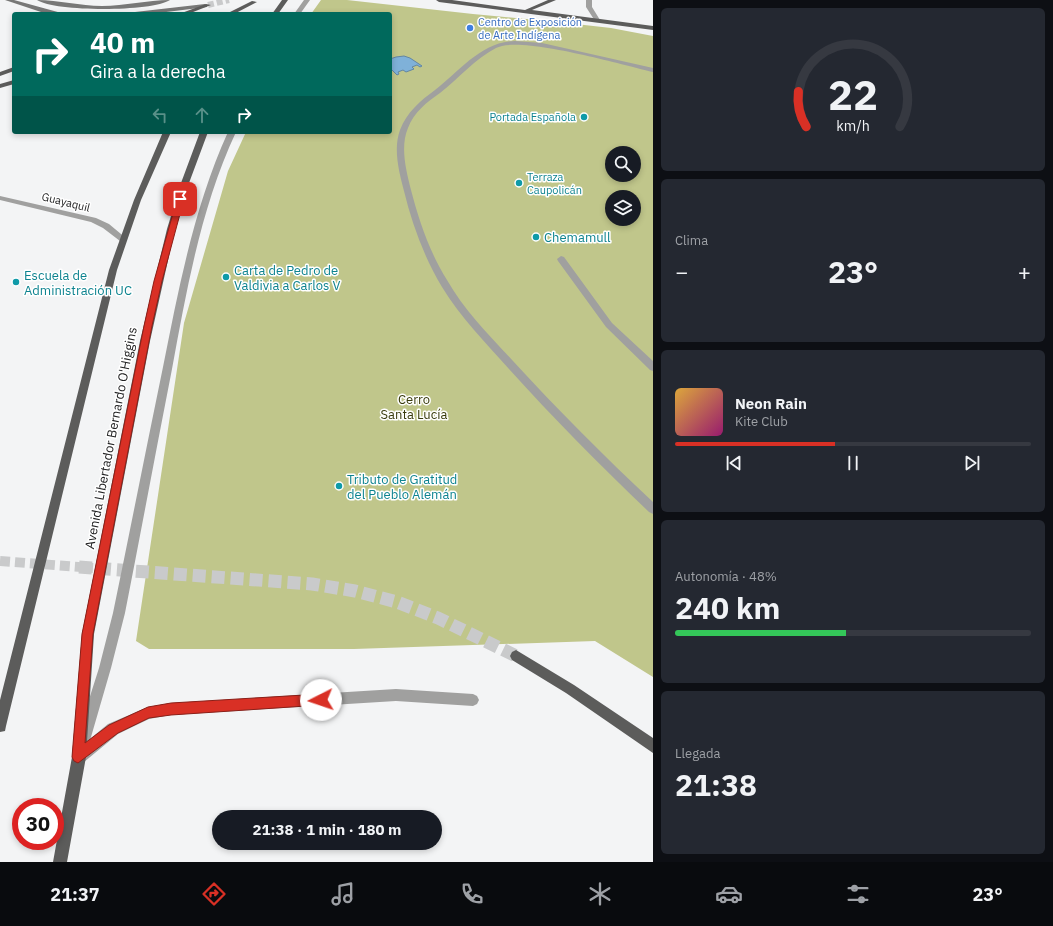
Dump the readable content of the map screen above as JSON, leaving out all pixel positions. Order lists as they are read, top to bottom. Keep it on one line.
{"streets":{"main road":["Avenida Libertador Bernardo O'Higgins"],"street":["Guayaquil"]},"parks":["Cerro Santa Lucía"],"places":["Centro de Exposición de Arte Indígena","Portada Española","Terraza Caupolicán","Chemamull","Carta de Pedro de Valdivia a Carlos V","Escuela de Administración UC","Tributo de Gratitud del Pueblo Alemán"],"page":{"turn":["40 m","Gira a la derecha"],"tile":["Clima",["Autonomía · 48%","240 km"],["Llegada","21:38"]],"heat":["−","23°","+"],"song":["Neon Rain","Kite Club"],"limit":"30","trip":"21:38 · 1 min · 180 m","tabs":["21:37","23°"],"gauge":["22","km/h"]}}
